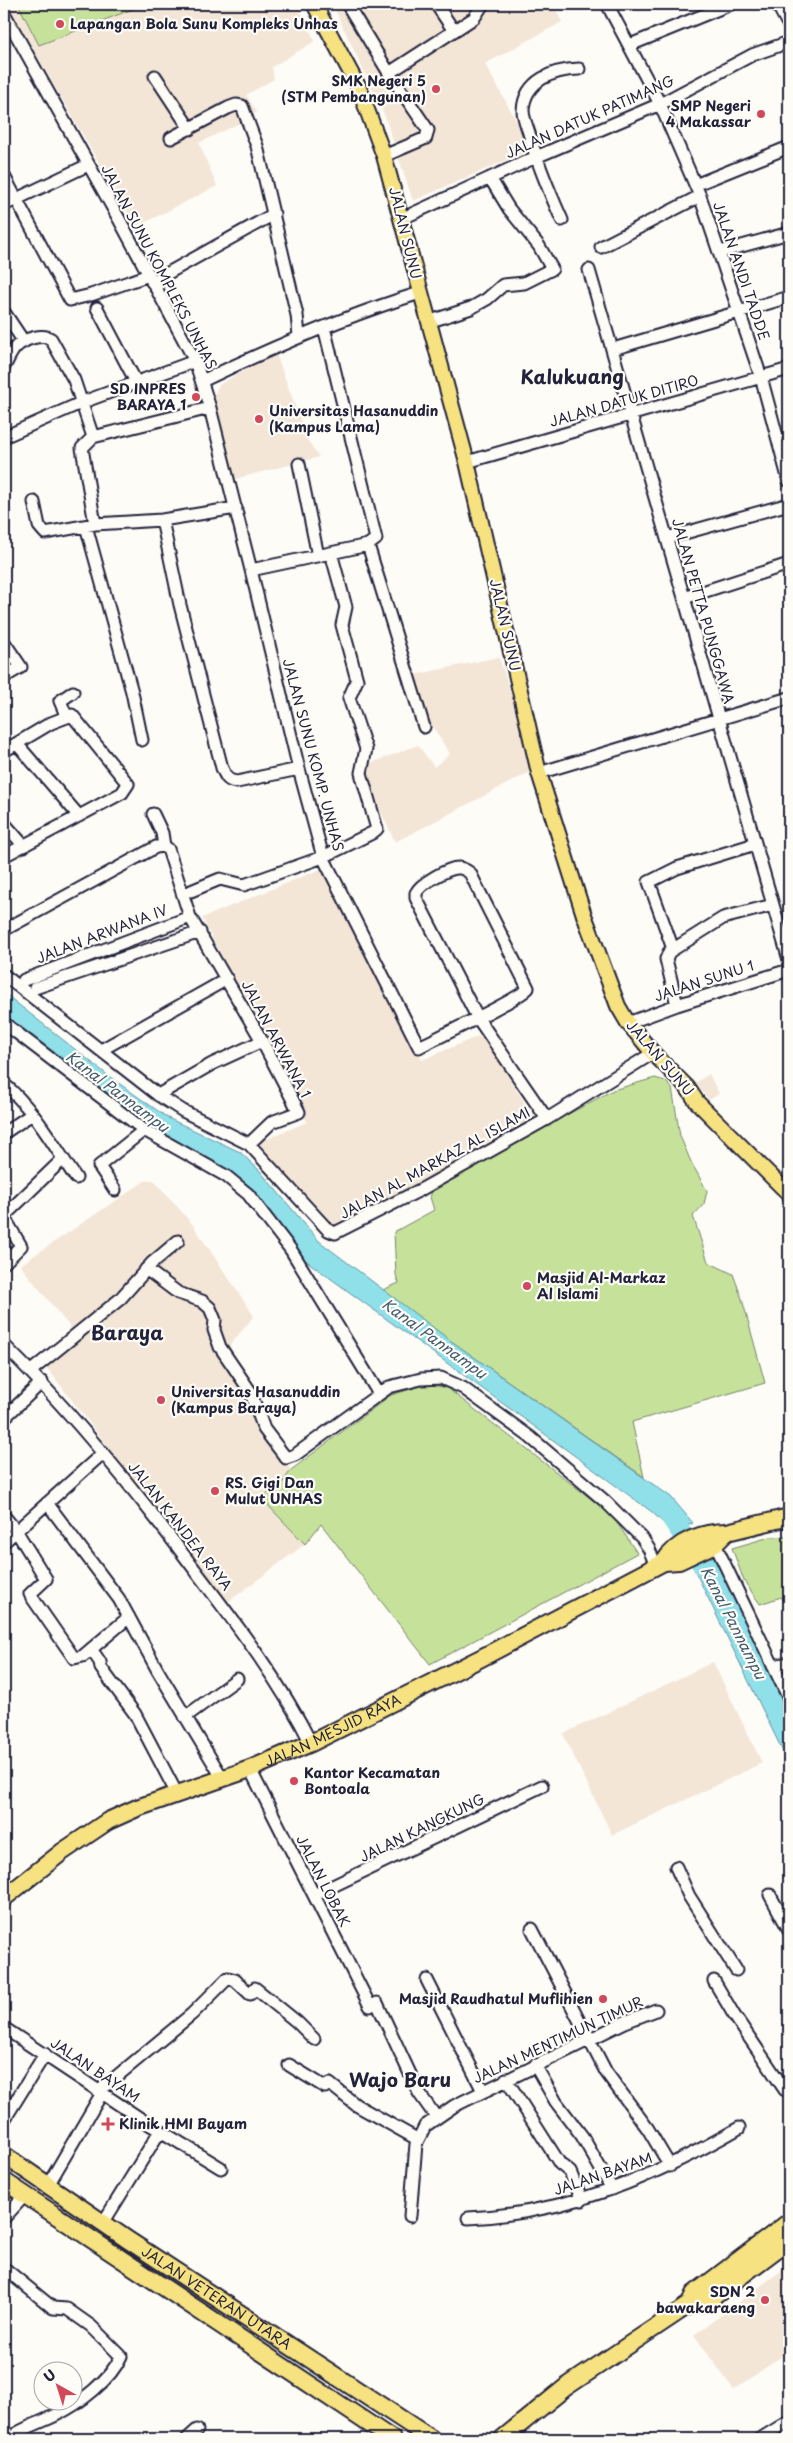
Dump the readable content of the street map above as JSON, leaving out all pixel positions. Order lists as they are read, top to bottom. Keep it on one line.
{"streets":{"highway":["JALAN MESJID RAYA","JALAN VETERAN UTARA"],"main road":["JALAN SUNU"],"street":["JALAN DATUK PATIMANG","JALAN SUNU KOMPLEKS UNHAS","JALAN ANDI TADDE","JALAN DATUK DITIRO","JALAN PETTA PUNGGAWA","JALAN SUNU KOMP. UNHAS","JALAN ARWANA IV","JALAN SUNU 1","JALAN ARWANA 1","JALAN AL MARKAZ AL ISLAMI","JALAN KANDEA RAYA","JALAN KANGKUNG","JALAN LOBAK","JALAN MENTIMUN TIMUR","JALAN BAYAM"]},"crossings":[["JALAN DATUK PATIMANG","JALAN SUNU"],["JALAN DATUK PATIMANG","JALAN ANDI TADDE"],["JALAN SUNU","JALAN DATUK DITIRO"],["JALAN SUNU","JALAN SUNU 1"],["JALAN SUNU","JALAN AL MARKAZ AL ISLAMI"],["JALAN SUNU KOMPLEKS UNHAS","JALAN SUNU KOMP. UNHAS"],["JALAN ANDI TADDE","JALAN DATUK DITIRO"],["JALAN DATUK DITIRO","JALAN PETTA PUNGGAWA"],["JALAN ARWANA IV","JALAN ARWANA 1"],["JALAN ARWANA 1","JALAN AL MARKAZ AL ISLAMI"],["JALAN KANDEA RAYA","JALAN MESJID RAYA"],["JALAN MESJID RAYA","JALAN LOBAK"],["JALAN KANGKUNG","JALAN LOBAK"],["JALAN LOBAK","JALAN MENTIMUN TIMUR"]],"districts":["Kalukuang","Baraya","Wajo Baru"],"water":["Kanal Pannampu"],"places":{"other":["Lapangan Bola Sunu Kompleks Unhas","SMK Negeri 5 (STM Pembangunan)","SMP Negeri 4 Makassar","SD INPRES BARAYA 1","Universitas Hasanuddin (Kampus Lama)","Masjid Al-Markaz Al Islami","Universitas Hasanuddin (Kampus Baraya)","RS. Gigi Dan Mulut UNHAS","Kantor Kecamatan Bontoala","Masjid Raudhatul Muflihien","SDN 2 bawakaraeng"],"health":["Klinik HMI Bayam"]},"north":"top left"}
